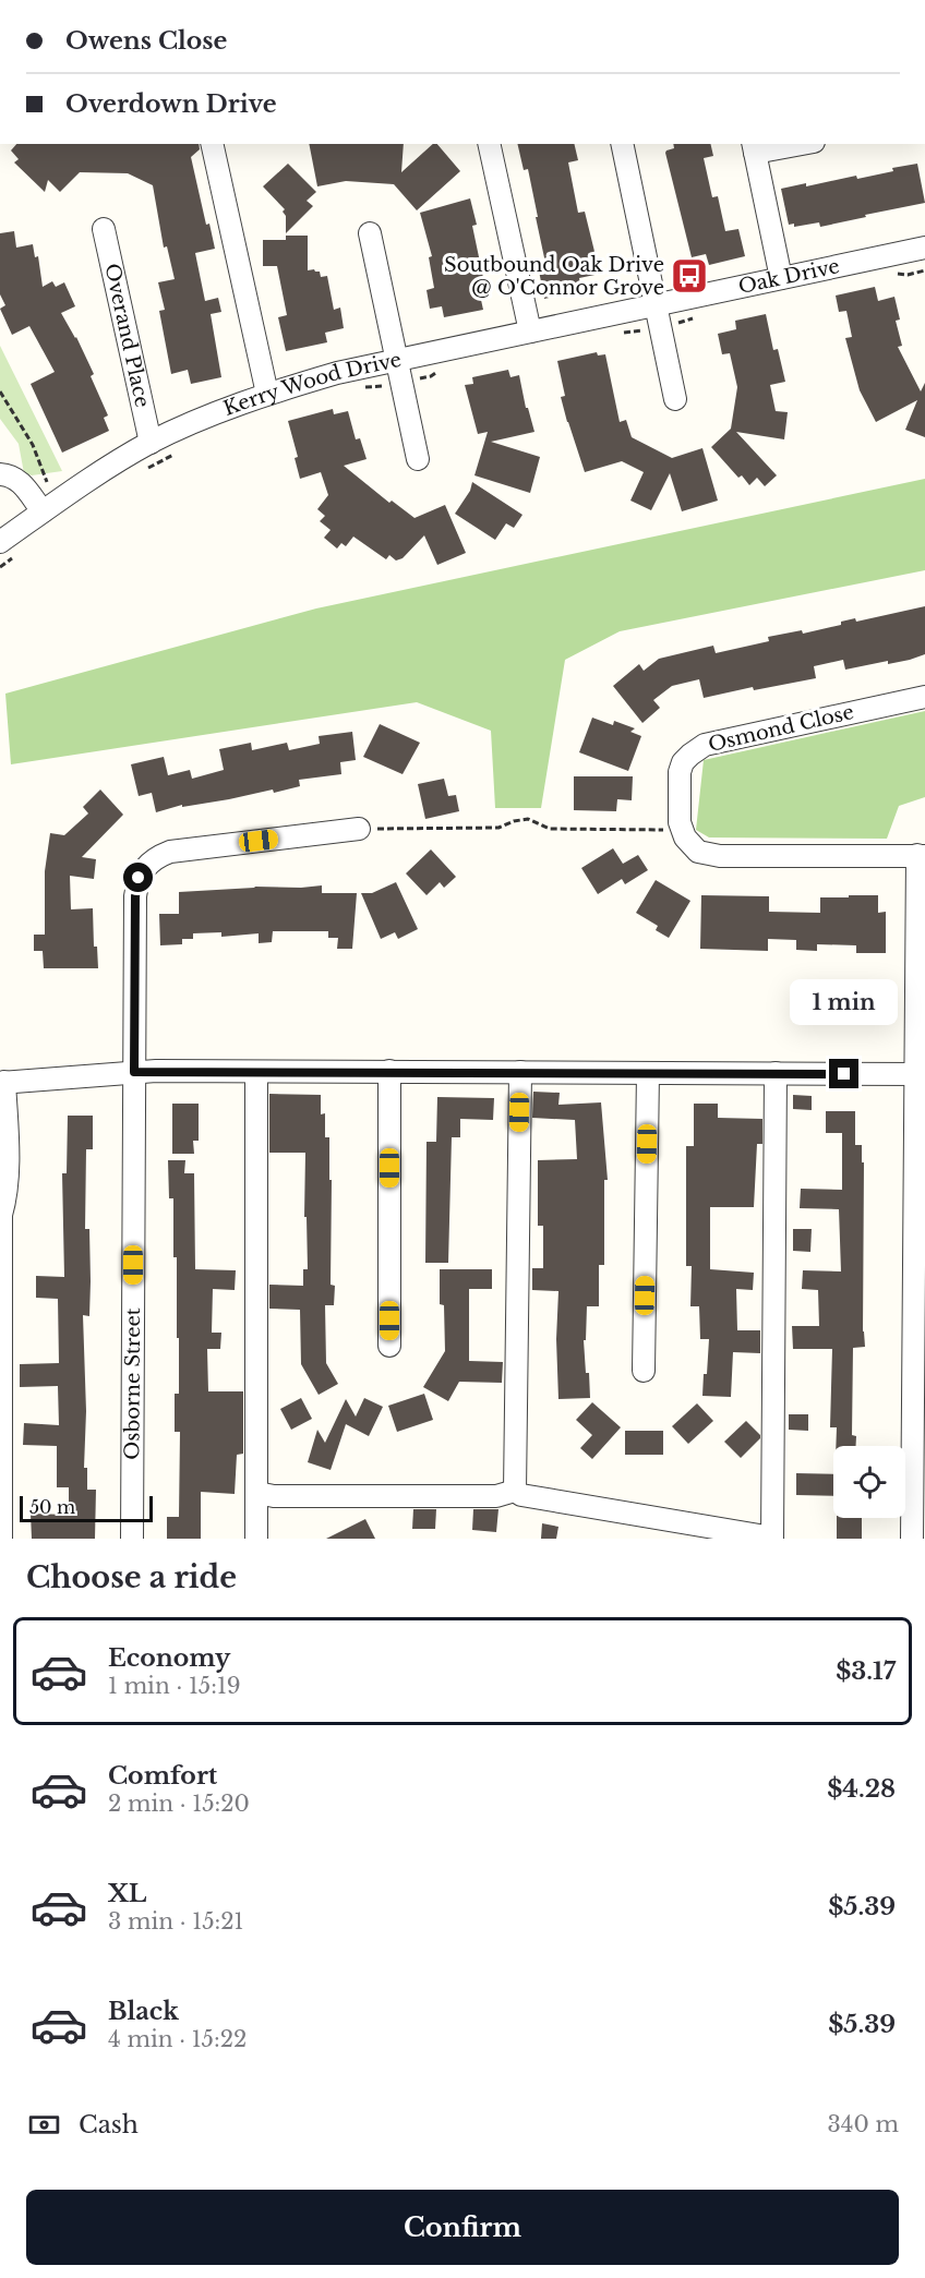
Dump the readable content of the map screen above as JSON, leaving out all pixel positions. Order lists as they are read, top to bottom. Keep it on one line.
{"streets":{"street":["Oak Drive","Overand Place","Kerry Wood Drive","Osmond Close","Osborne Street"]},"crossings":[["Oak Drive","Kerry Wood Drive"],["Overand Place","Kerry Wood Drive"]],"places":{"bus stop":["Soutbound Oak Drive @ O'Connor Grove"]},"scale_bar":"50 m","page":{"banner":["Owens Close","Overdown Drive"],"bubble":"1 min","scale":"50 m","heading":"Choose a ride","list":[{"name":"Economy","note":"1 min · 15:19","value":"$3.17"},{"name":"Comfort","note":"2 min · 15:20","value":"$4.28"},{"name":"XL","note":"3 min · 15:21","value":"$5.39"},{"name":"Black","note":"4 min · 15:22","value":"$5.39"}],"pay":["Cash","340 m"],"buttons":"Confirm"}}
